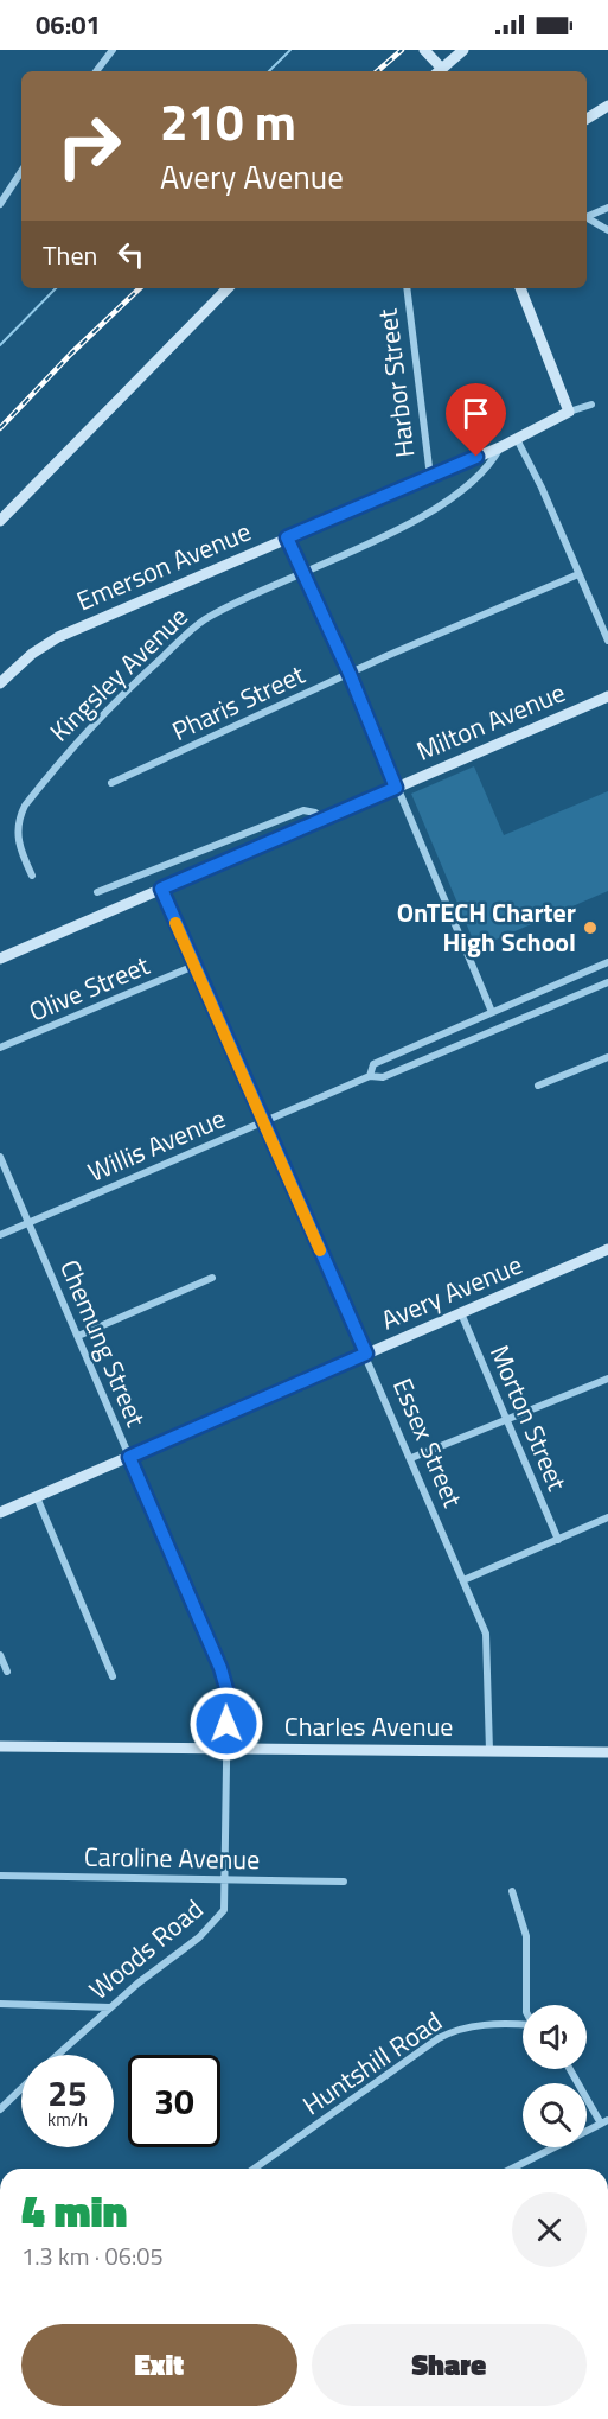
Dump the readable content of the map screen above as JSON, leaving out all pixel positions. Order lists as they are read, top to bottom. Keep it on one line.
{"streets":{"street":["Harbor Street","Emerson Avenue","Kingsley Avenue","Pharis Street","Milton Avenue","Olive Street","Willis Avenue","Avery Avenue","Chemung Street","Morton Street","Essex Street","Charles Avenue","Caroline Avenue","Woods Road","Huntshill Road"]},"crossings":[["Harbor Street","Emerson Avenue"],["Emerson Avenue","Kingsley Avenue"],["Milton Avenue","Essex Street"],["Olive Street","Essex Street"],["Willis Avenue","Chemung Street"],["Willis Avenue","Essex Street"],["Avery Avenue","Chemung Street"],["Avery Avenue","Morton Street"],["Avery Avenue","Essex Street"],["Chemung Street","Charles Avenue"],["Chemung Street","Woods Road"],["Essex Street","Charles Avenue"],["Charles Avenue","Woods Road"],["Caroline Avenue","Woods Road"]],"places":["OnTECH Charter High School"],"page":{"status":"06:01","turn":["210 m","Avery Avenue"],"then":"Then","speed":"25 km/h","limit":"30","heading":["4 min","1.3 km · 06:05"],"buttons":["Exit","Share"]}}
